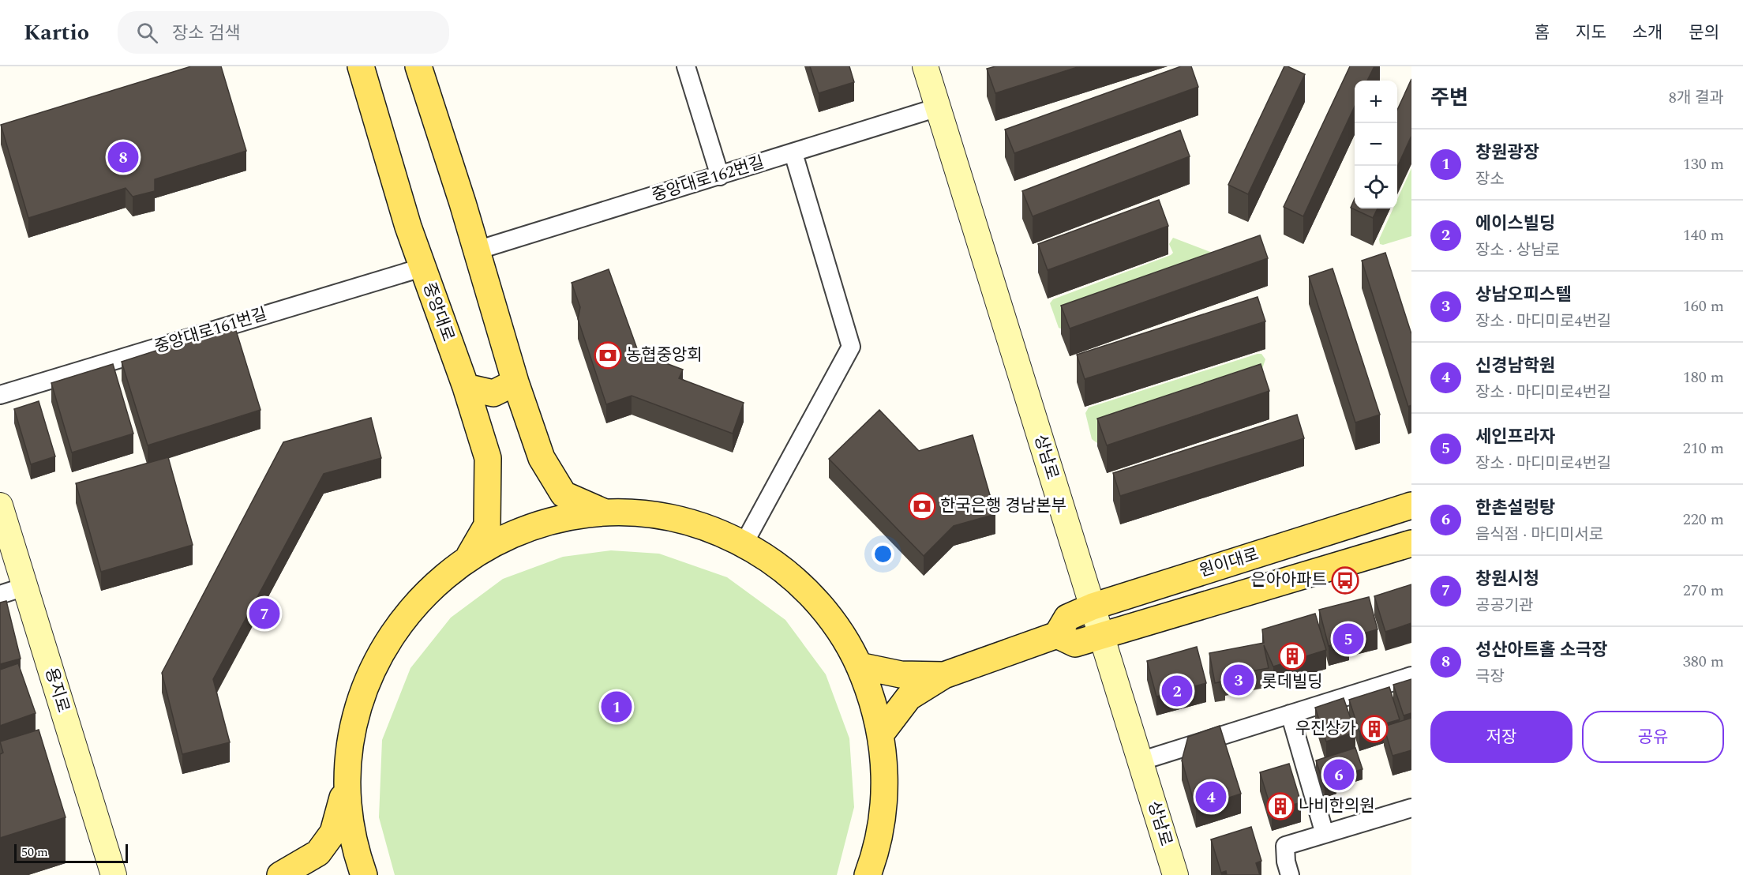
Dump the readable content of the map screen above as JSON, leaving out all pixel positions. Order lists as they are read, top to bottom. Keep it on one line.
{"streets":{"main road":["중앙대로","상남로","원이대로","용지로"],"street":["중앙대로162번길","중앙대로161번길"]},"crossings":[["중앙대로162번길","상남로"],["중앙대로","중앙대로161번길"],["상남로","원이대로"]],"places":{"bank":["농협중앙회","한국은행 경남본부"],"bus stop":["은아아파트"],"building":["롯데빌딩","우진상가","나비한의원"]},"scale_bar":"50 m","page":{"header":"Kartio","search":"장소 검색","nav":["홈","지도","소개","문의"],"heading":["주변","8개 결과"],"map_buttons":["+","−"],"list":[{"mark":"1","name":"창원광장","note":"장소","value":"130 m"},{"mark":"2","name":"에이스빌딩","note":"장소 · 상남로","value":"140 m"},{"mark":"3","name":"상남오피스텔","note":"장소 · 마디미로4번길","value":"160 m"},{"mark":"4","name":"신경남학원","note":"장소 · 마디미로4번길","value":"180 m"},{"mark":"5","name":"세인프라자","note":"장소 · 마디미로4번길","value":"210 m"},{"mark":"6","name":"한촌설렁탕","note":"음식점 · 마디미서로","value":"220 m"},{"mark":"7","name":"창원시청","note":"공공기관","value":"270 m"},{"mark":"8","name":"성산아트홀 소극장","note":"극장","value":"380 m"}],"pins":["8","7","5","3","2","1","6","4"],"buttons":["저장","공유"],"scale":"50 m"}}
